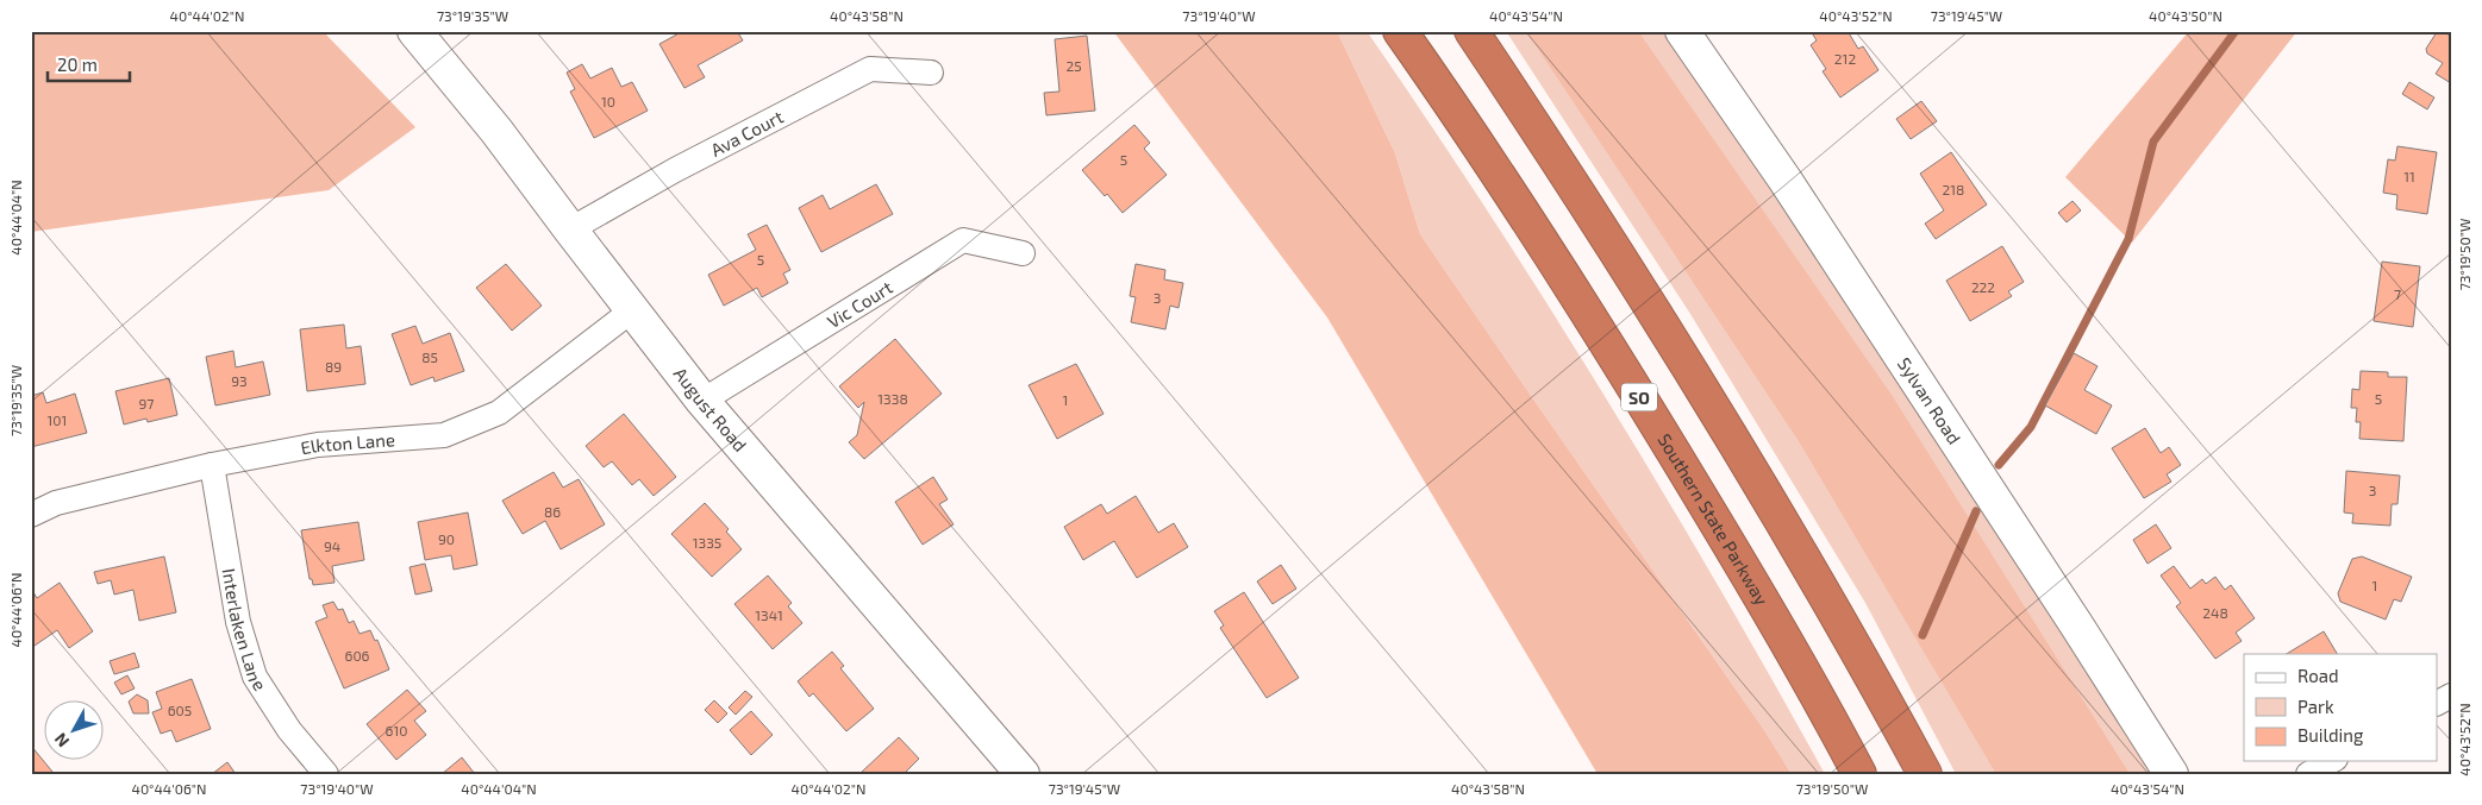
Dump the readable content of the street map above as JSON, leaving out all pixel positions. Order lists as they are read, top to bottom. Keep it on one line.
{"streets":{"highway":["SO","Southern State Parkway"],"street":["Ava Court","Vic Court","Sylvan Road","August Road","Elkton Lane","Interlaken Lane"]},"crossings":[["Ava Court","August Road"],["Vic Court","August Road"],["August Road","Elkton Lane"],["Elkton Lane","Interlaken Lane"]],"house_numbers":["212","25","10","5","11","218","5","222","7","3","85","89","93","1338","5","1","97","101","3","86","90","1335","94","1","248","1341","606","605","610"],"legend":["Road","Park","Building"],"scale_bar":"20 m","north":"bottom left","coordinates":["40°44'02\"N","73°19'35\"W","40°43'58\"N","73°19'40\"W","40°43'54\"N","40°43'52\"N","73°19'45\"W","40°43'50\"N","40°44'04\"N","73°19'50\"W","40°44'06\"N"]}
